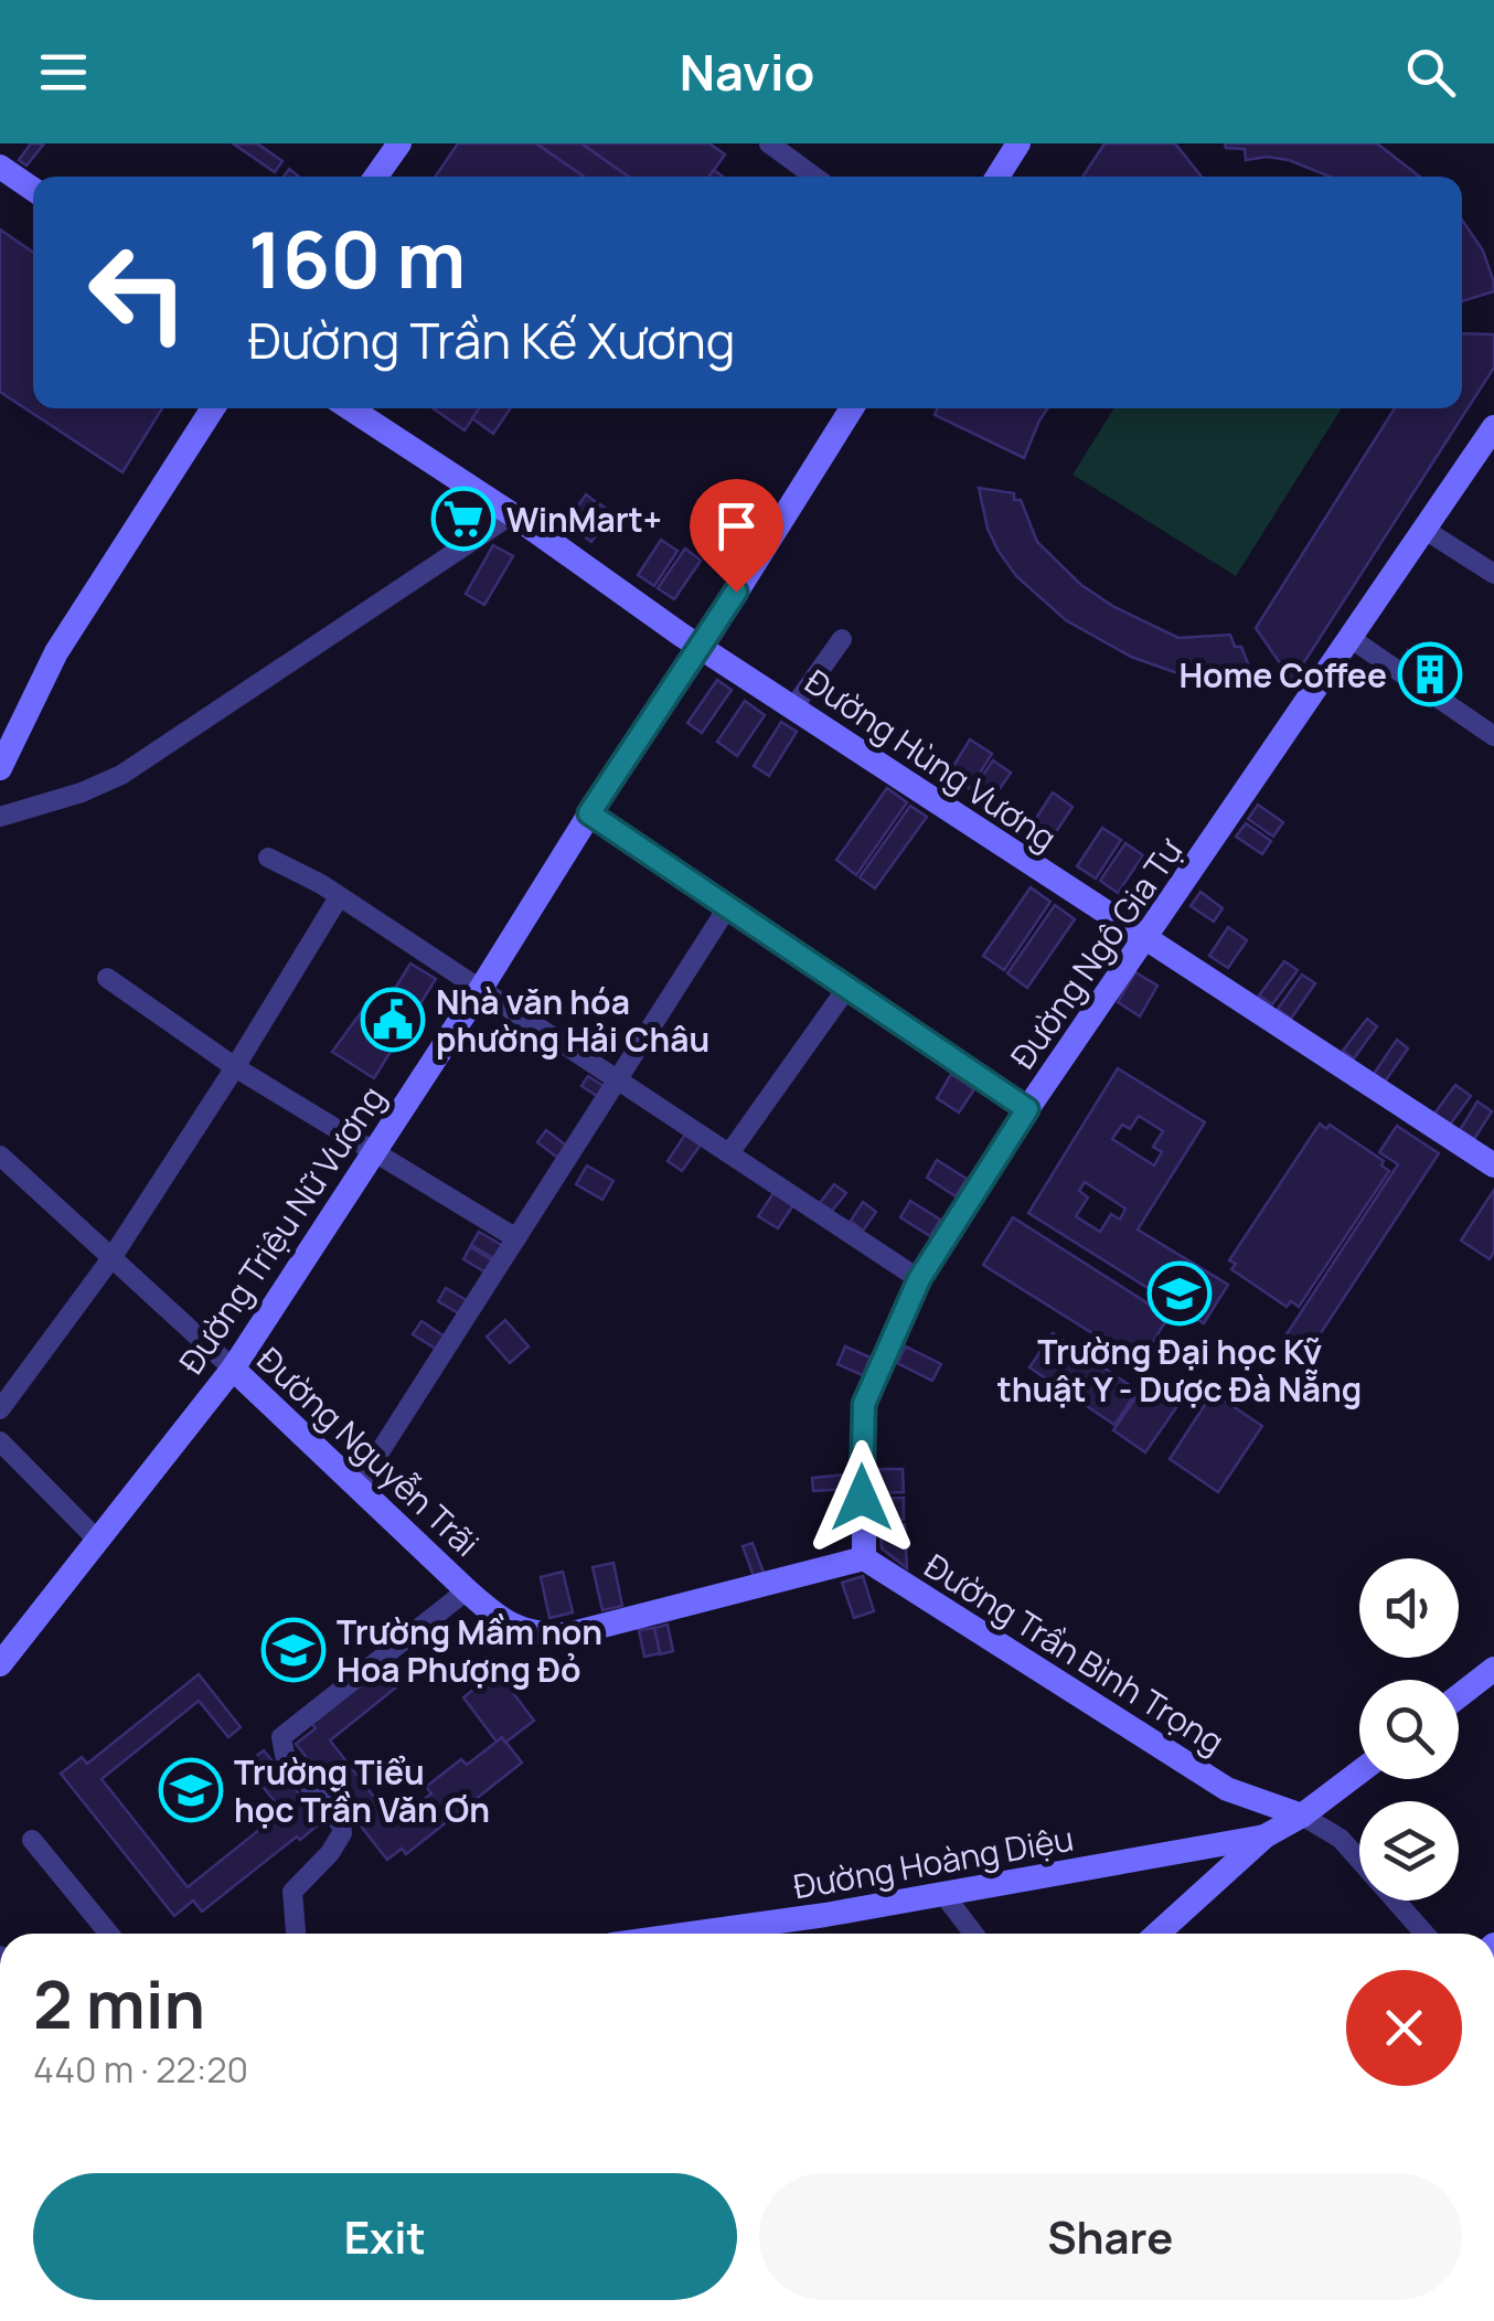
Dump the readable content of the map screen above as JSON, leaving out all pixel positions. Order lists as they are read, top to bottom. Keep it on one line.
{"streets":{"street":["Đường Hùng Vương","Đường Ngô Gia Tự","Đường Triệu Nữ Vương","Đường Nguyễn Trãi","Đường Trần Bình Trọng","Đường Hoàng Diệu"]},"crossings":[["Đường Hùng Vương","Đường Ngô Gia Tự"],["Đường Hùng Vương","Đường Triệu Nữ Vương"],["Đường Ngô Gia Tự","Đường Nguyễn Trãi"],["Đường Ngô Gia Tự","Đường Trần Bình Trọng"],["Đường Triệu Nữ Vương","Đường Nguyễn Trãi"],["Đường Nguyễn Trãi","Đường Trần Bình Trọng"]],"places":{"supermarket":["WinMart+"],"building":["Home Coffee"],"public building":["Nhà văn hóa phường Hải Châu"],"school or university":["Trường Đại học Kỹ thuật Y - Dược Đà Nẵng","Trường Mầm non Hoa Phượng Đỏ","Trường Tiểu học Trần Văn Ơn"]},"page":{"header":"Navio","turn":["160 m","Đường Trần Kế Xương"],"heading":["2 min","440 m · 22:20"],"buttons":["Exit","Share"]}}
